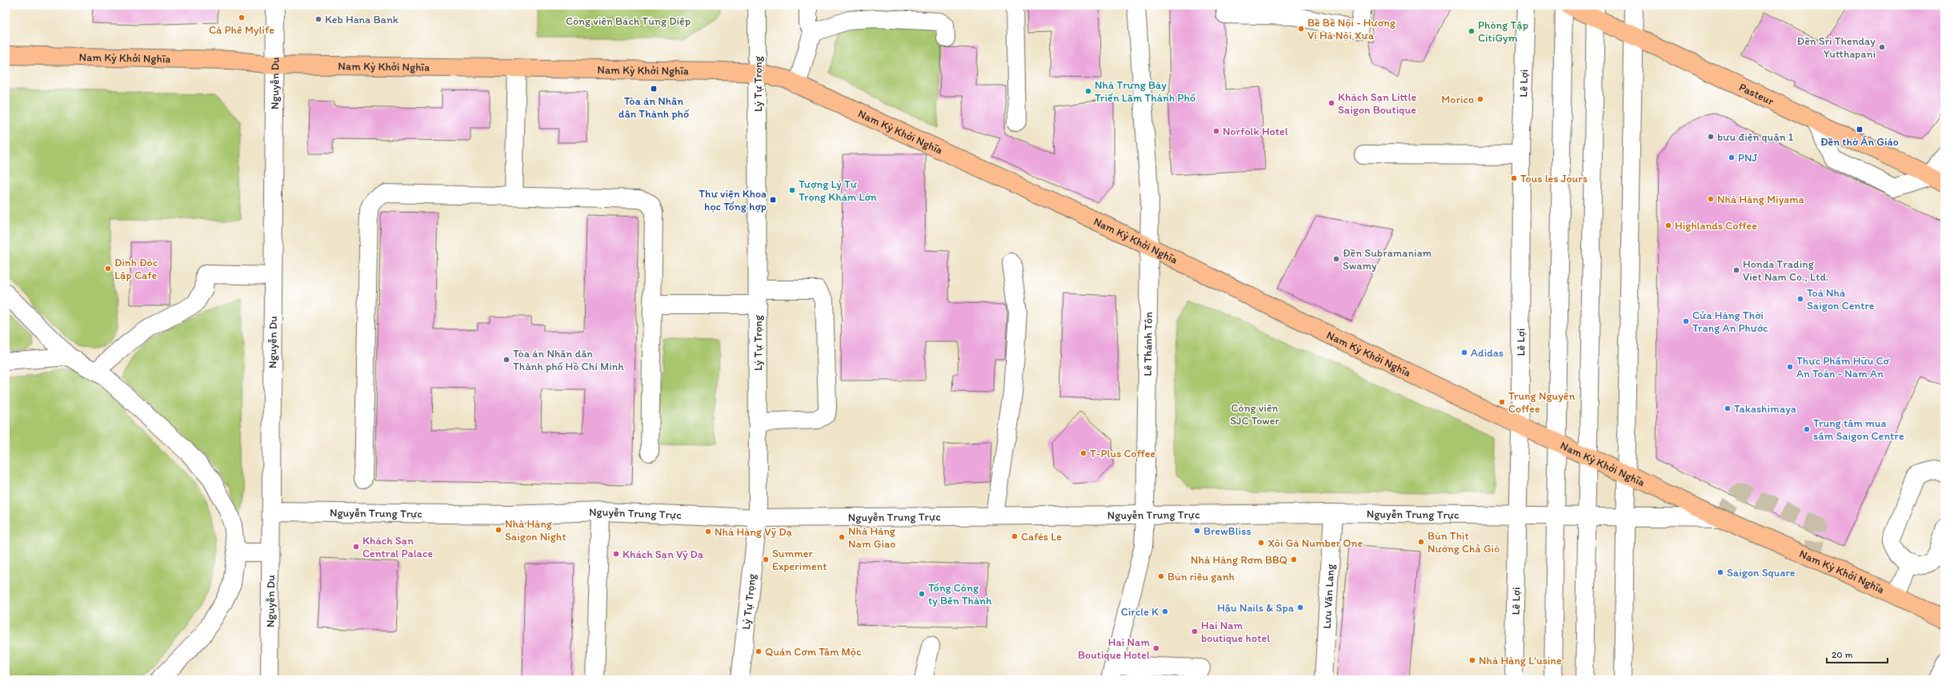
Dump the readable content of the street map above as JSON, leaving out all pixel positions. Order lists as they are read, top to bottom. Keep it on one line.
{"streets":{"main road":["Nam Kỳ Khởi Nghĩa","Pasteur"],"street":["Nguyễn Du","Lý Tự Trọng","Lê Lợi","Lê Thánh Tôn","Nguyễn Trung Trực","Lưu Văn Lang"]},"crossings":[["Nam Kỳ Khởi Nghĩa","Nguyễn Du"],["Nam Kỳ Khởi Nghĩa","Lý Tự Trọng"],["Nam Kỳ Khởi Nghĩa","Lê Lợi"],["Nam Kỳ Khởi Nghĩa","Lê Thánh Tôn"],["Nam Kỳ Khởi Nghĩa","Nguyễn Trung Trực"],["Nguyễn Du","Nguyễn Trung Trực"],["Lý Tự Trọng","Nguyễn Trung Trực"],["Lê Lợi","Nguyễn Trung Trực"],["Lê Thánh Tôn","Nguyễn Trung Trực"],["Nguyễn Trung Trực","Lưu Văn Lang"]],"parks":["Công viên Bách Tùng Diệp","Công viên SJC Tower"],"places":{"other":["Cà Phê Mylife","Keb Hana Bank","Bề Bề Nội - Hương Vị Hà Nội Xưa","Phòng Tập CitiGym","Đền Sri Thenday Yutthapani","Nhà Trưng Bày Triển Lãm Thành Phố","Morico","Khách Sạn Little Saigon Boutique","Norfolk Hotel","bưu điện quận 1","PNJ","Tous les Jours","Tượng Lý Tự Trọng Khám Lớn","Nhà Hàng Miyama","Highlands Coffee","Đền Subramaniam Swamy","Dinh Độc Lập Cafe","Honda Trading Viet Nam Co., Ltd.","Toà Nhà Saigon Centre","Cửa Hàng Thời Trang An Phước","Adidas","Tòa án Nhân dân Thành phố Hồ Chí Minh","Thực Phẩm Hữu Cơ An Toàn - Nam An","Trung Nguyên Coffee","Takashimaya","Trung tâm mua sắm Saigon Centre","T-Plus Coffee","Nhà Hàng Saigon Night","BrewBliss","Nhà Hàng Vỹ Dạ","Cafés Le","Nhà Hàng Nam Giao","Bún Thịt Nướng Chả Giò","Xôi Gà Number One","Khách Sạn Central Palace","Khách Sạn Vỹ Dạ","Summer Experiment","Nhà Hàng Rơm BBQ","Saigon Square","Bún riêu ganh","Tổng Công ty Bến Thành","Hậu Nails & Spa","Circle K","Hai Nam boutique hotel","Hai Nam Boutique Hotel","Quán Cơm Tâm Mộc","Nhà Hàng L'usine"],"transit":["Tòa án Nhân dân Thành phố","Đền thờ Ấn Giáo","Thư viện Khoa học Tổng hợp"]},"scale_bar":"20 m"}
